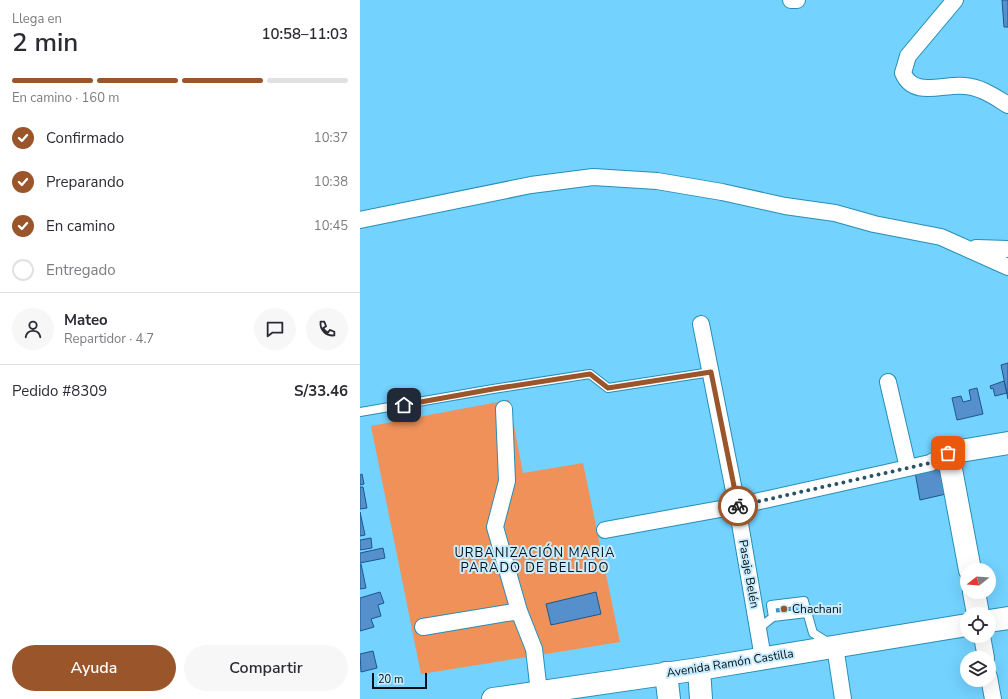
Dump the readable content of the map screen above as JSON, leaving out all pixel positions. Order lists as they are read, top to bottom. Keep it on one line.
{"streets":{"main road":["Avenida Ramón Castilla"],"street":["Pasaje Belén"]},"crossings":[["Pasaje Belén","Avenida Ramón Castilla"]],"districts":["URBANIZACIÓN MARIA PARADO DE BELLIDO"],"places":["Chachani"],"scale_bar":"20 m","north":"left","page":{"heading":["2 min","Llega en","10:58–11:03"],"panel":["Mateo","Repartidor · 4.7","Pedido #8309","S/33.46"],"bar":"En camino · 160 m","list":[["Confirmado","10:37"],["Preparando","10:38"],["En camino","10:45"],"Entregado"],"buttons":["Ayuda","Compartir"],"scale":"20 m"}}
